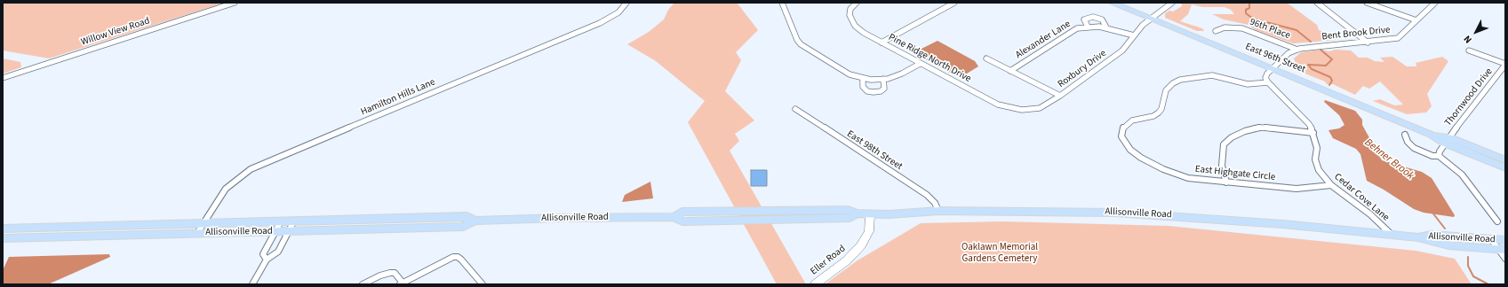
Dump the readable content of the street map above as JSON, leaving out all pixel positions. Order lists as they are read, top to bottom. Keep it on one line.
{"streets":{"main road":["East 96th Street","Allisonville Road"],"street":["96th Place","Willow View Road","Bent Brook Drive","Alexander Lane","Pine Ridge North Drive","Roxbury Drive","Hamilton Hills Lane","Thornwood Drive","East 98th Street","East Highgate Circle","Cedar Cove Lane","Eller Road"]},"crossings":[["96th Place","Bent Brook Drive"],["Bent Brook Drive","East 96th Street"],["Alexander Lane","Roxbury Drive"],["Pine Ridge North Drive","Roxbury Drive"],["East 96th Street","Roxbury Drive"],["East 96th Street","Thornwood Drive"],["Hamilton Hills Lane","Allisonville Road"],["East 98th Street","Allisonville Road"],["East Highgate Circle","Cedar Cove Lane"],["Cedar Cove Lane","Allisonville Road"],["Allisonville Road","Eller Road"]],"water":["Behner Brook"],"parks":["Oaklawn Memorial Gardens Cemetery"],"north":"bottom left"}
